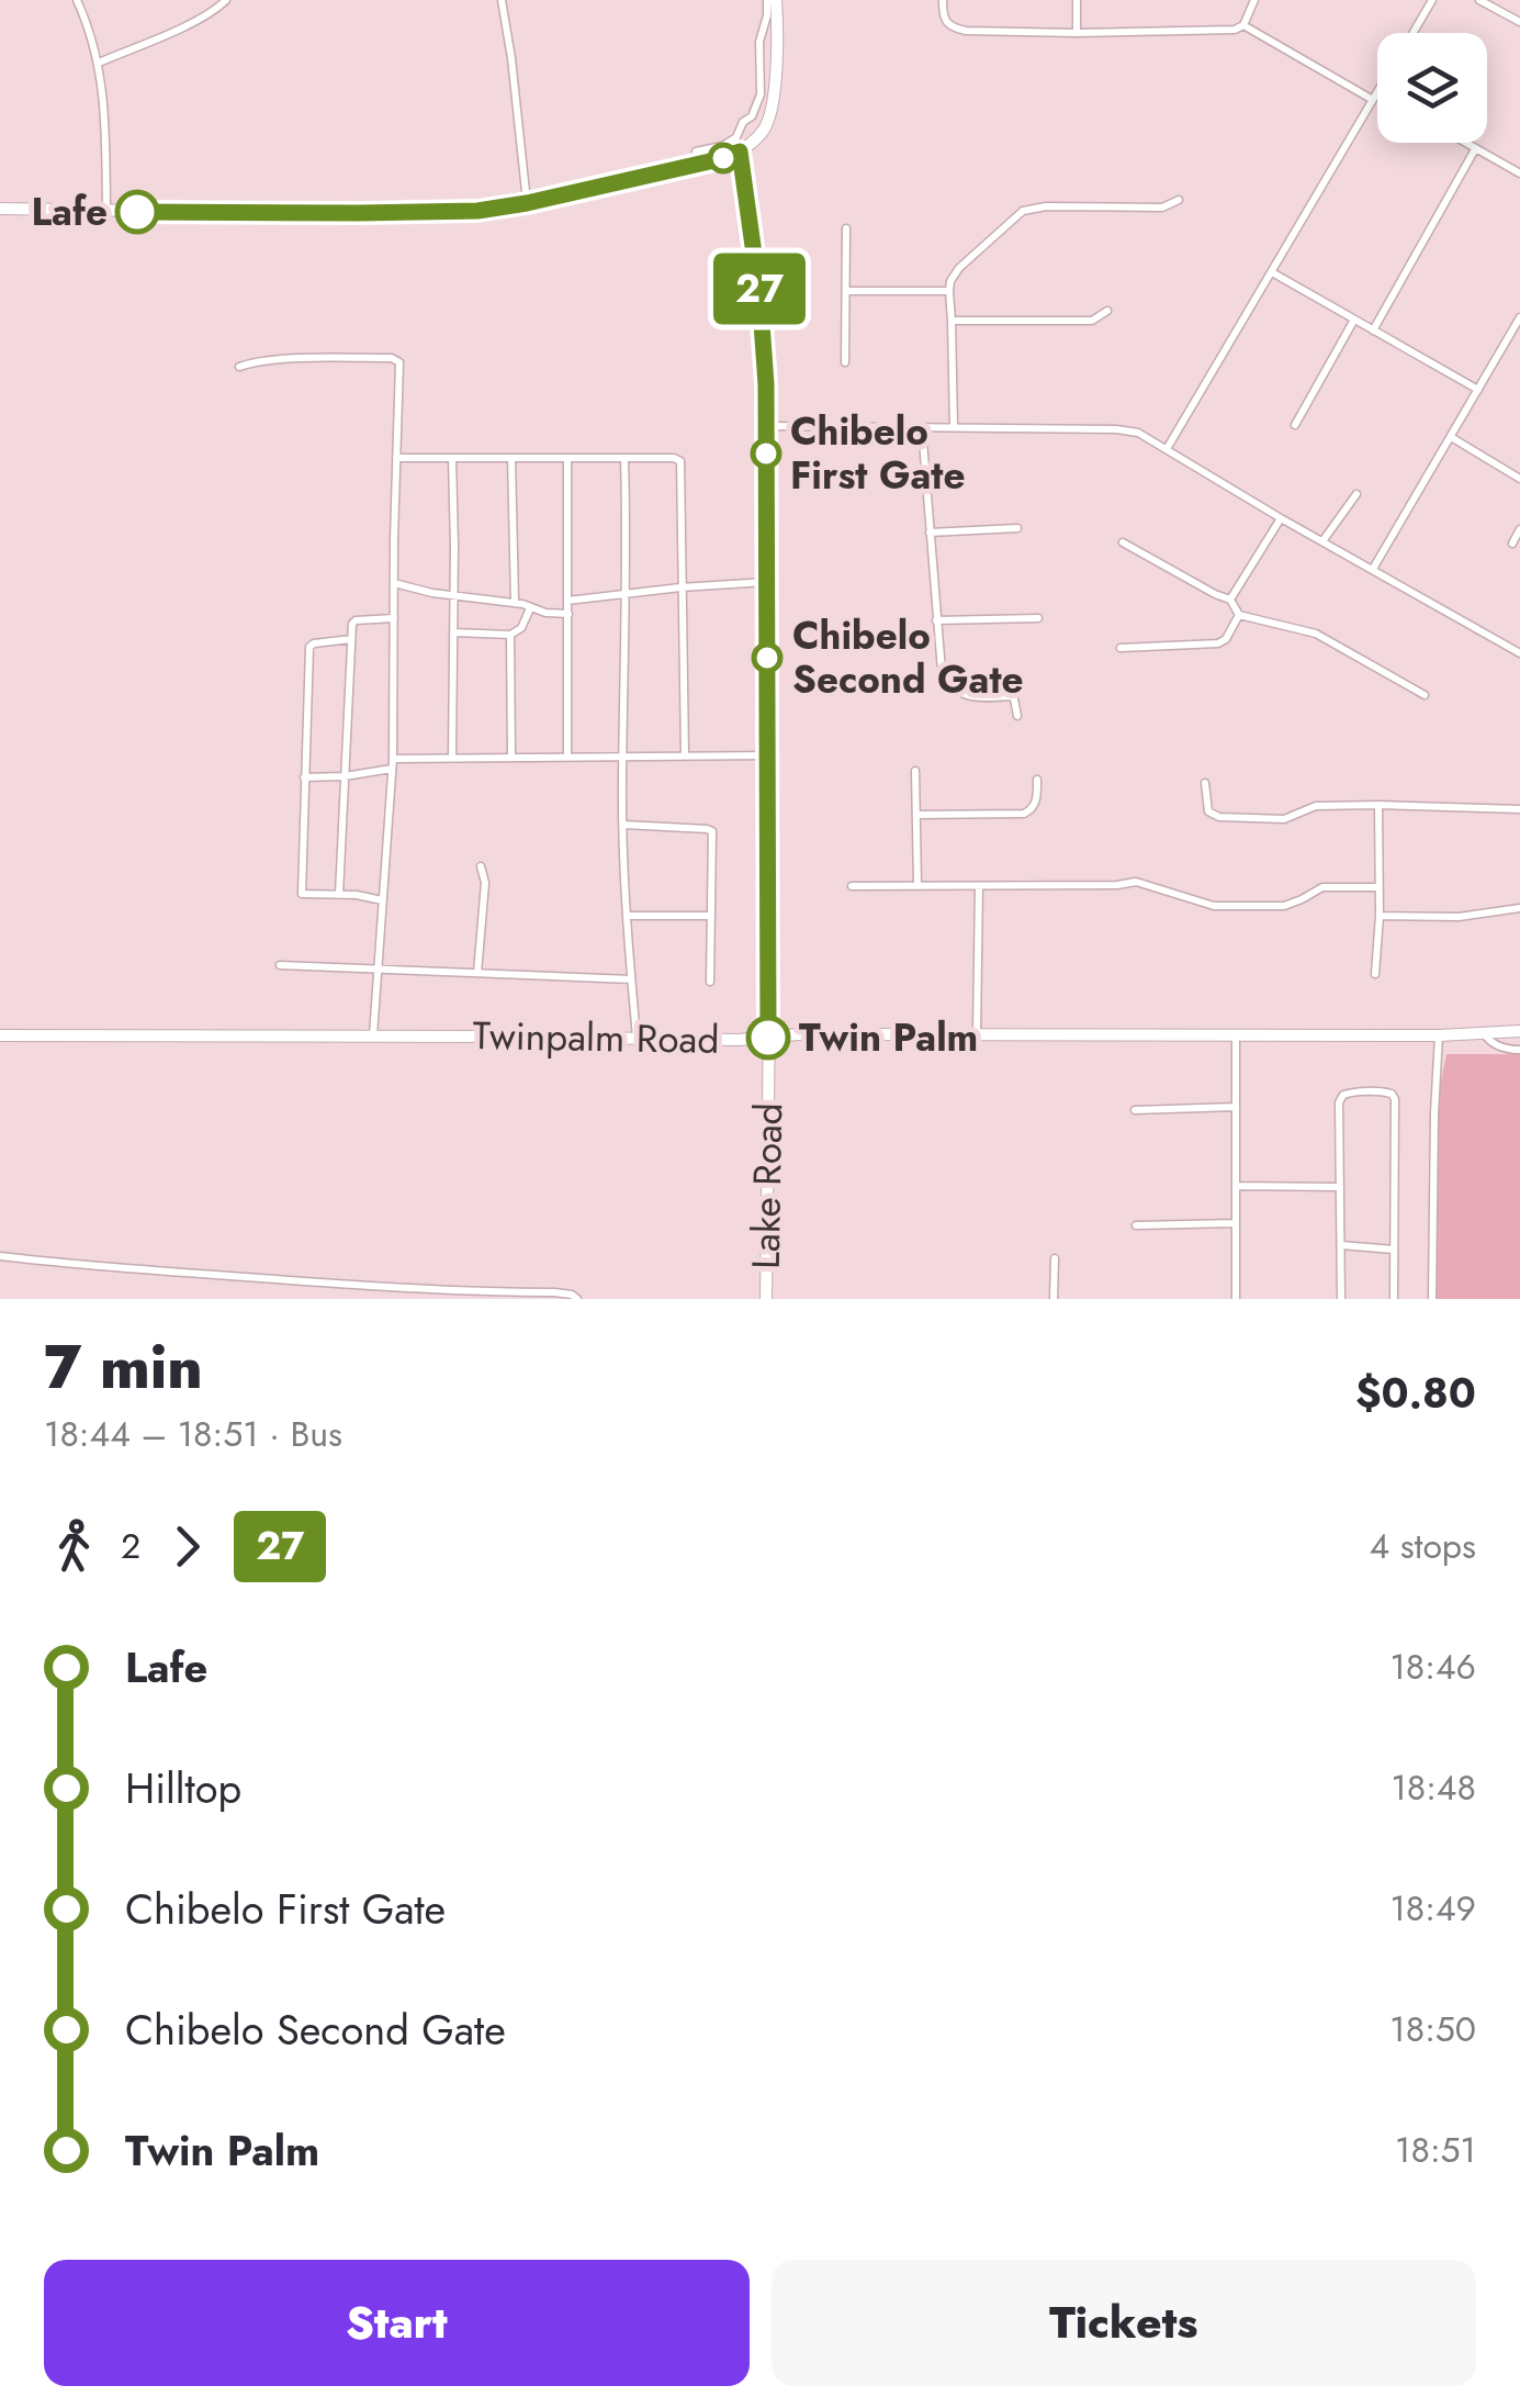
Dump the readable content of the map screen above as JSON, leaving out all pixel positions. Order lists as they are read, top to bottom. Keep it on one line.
{"streets":{"main road":["Twinpalm Road","Lake Road"]},"crossings":[["Twinpalm Road","Lake Road"]],"places":["Lafe","Chibelo First Gate","Chibelo Second Gate","Twin Palm"],"lines":["bus line 27"],"page":{"on_map":"27","heading":["7 min","18:44 – 18:51 · Bus","$0.80"],"legs":["2","27","4 stops"],"list":[{"name":"Lafe","value":"18:46"},{"name":"Hilltop","value":"18:48"},{"name":"Chibelo First Gate","value":"18:49"},{"name":"Chibelo Second Gate","value":"18:50"},{"name":"Twin Palm","value":"18:51"}],"buttons":["Start","Tickets"]}}
